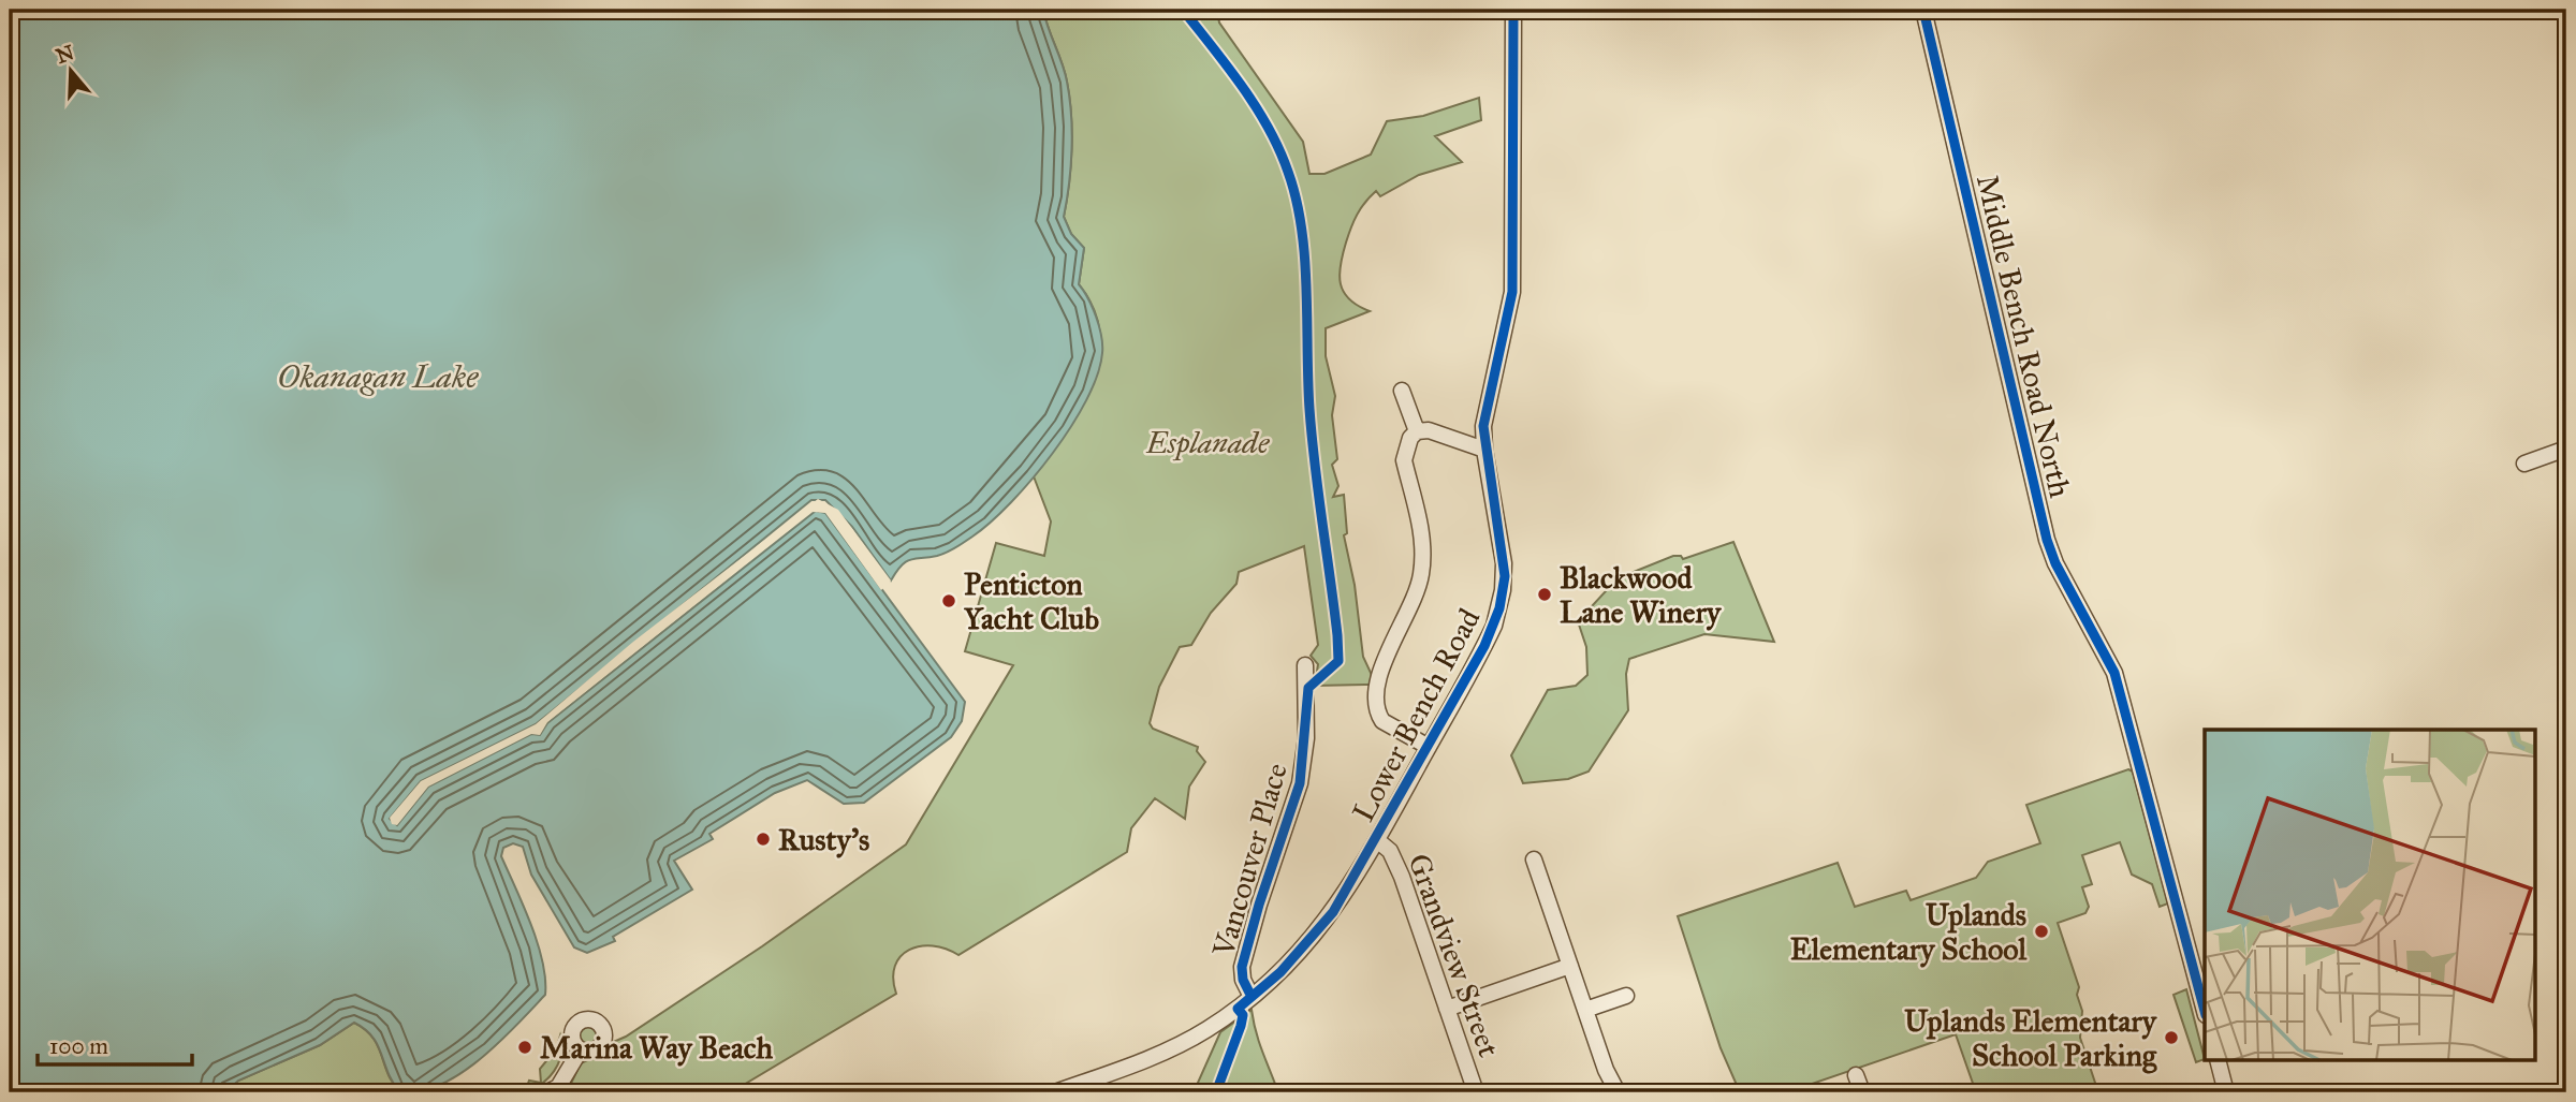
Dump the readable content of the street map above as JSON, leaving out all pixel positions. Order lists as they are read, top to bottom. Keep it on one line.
{"streets":{"street":["Middle Bench Road North","Lower Bench Road","Vancouver Place","Grandview Street"]},"crossings":[["Lower Bench Road","Vancouver Place"],["Lower Bench Road","Grandview Street"]],"water":["Okanagan Lake"],"parks":["Esplanade"],"places":["Blackwood Lane Winery","Penticton Yacht Club","Rusty's","Uplands Elementary School","Uplands Elementary School Parking","Marina Way Beach"],"scale_bar":"100 m","north":"top"}
